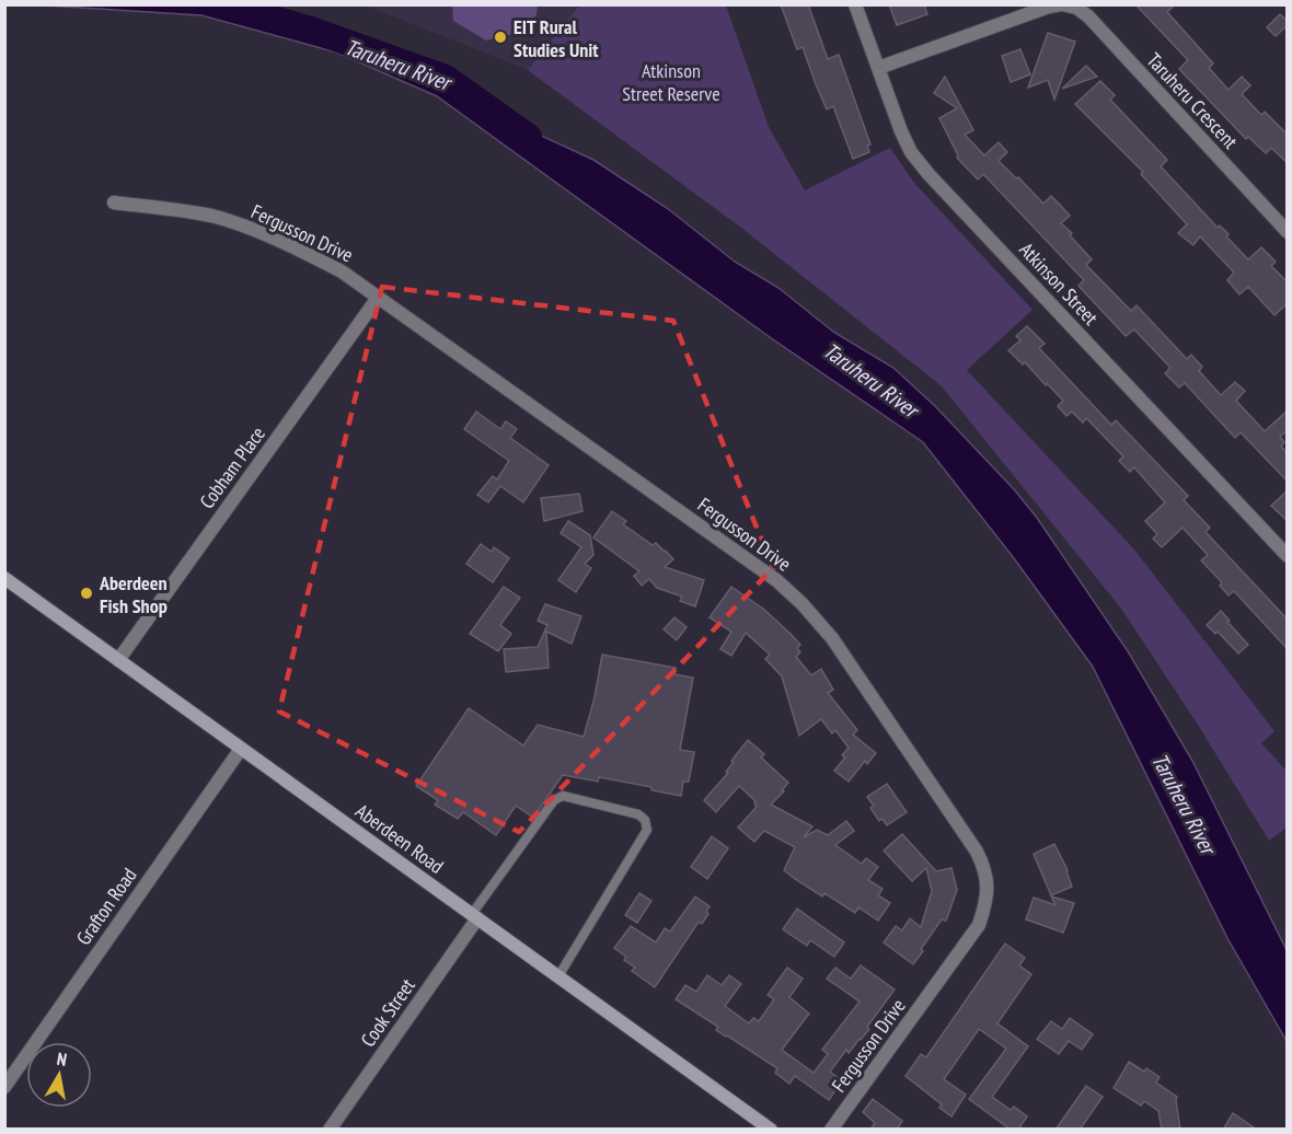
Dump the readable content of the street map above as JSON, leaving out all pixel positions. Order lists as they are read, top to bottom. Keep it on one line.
{"streets":{"street":["Taruheru Crescent","Fergusson Drive","Atkinson Street","Cobham Place","Aberdeen Road","Grafton Road","Cook Street"]},"crossings":[["Taruheru Crescent","Atkinson Street"],["Fergusson Drive","Cobham Place"],["Cobham Place","Aberdeen Road"],["Aberdeen Road","Grafton Road"],["Aberdeen Road","Cook Street"]],"water":["Taruheru River"],"parks":["Atkinson Street Reserve"],"places":["EIT Rural Studies Unit","Aberdeen Fish Shop"],"north":"top"}
